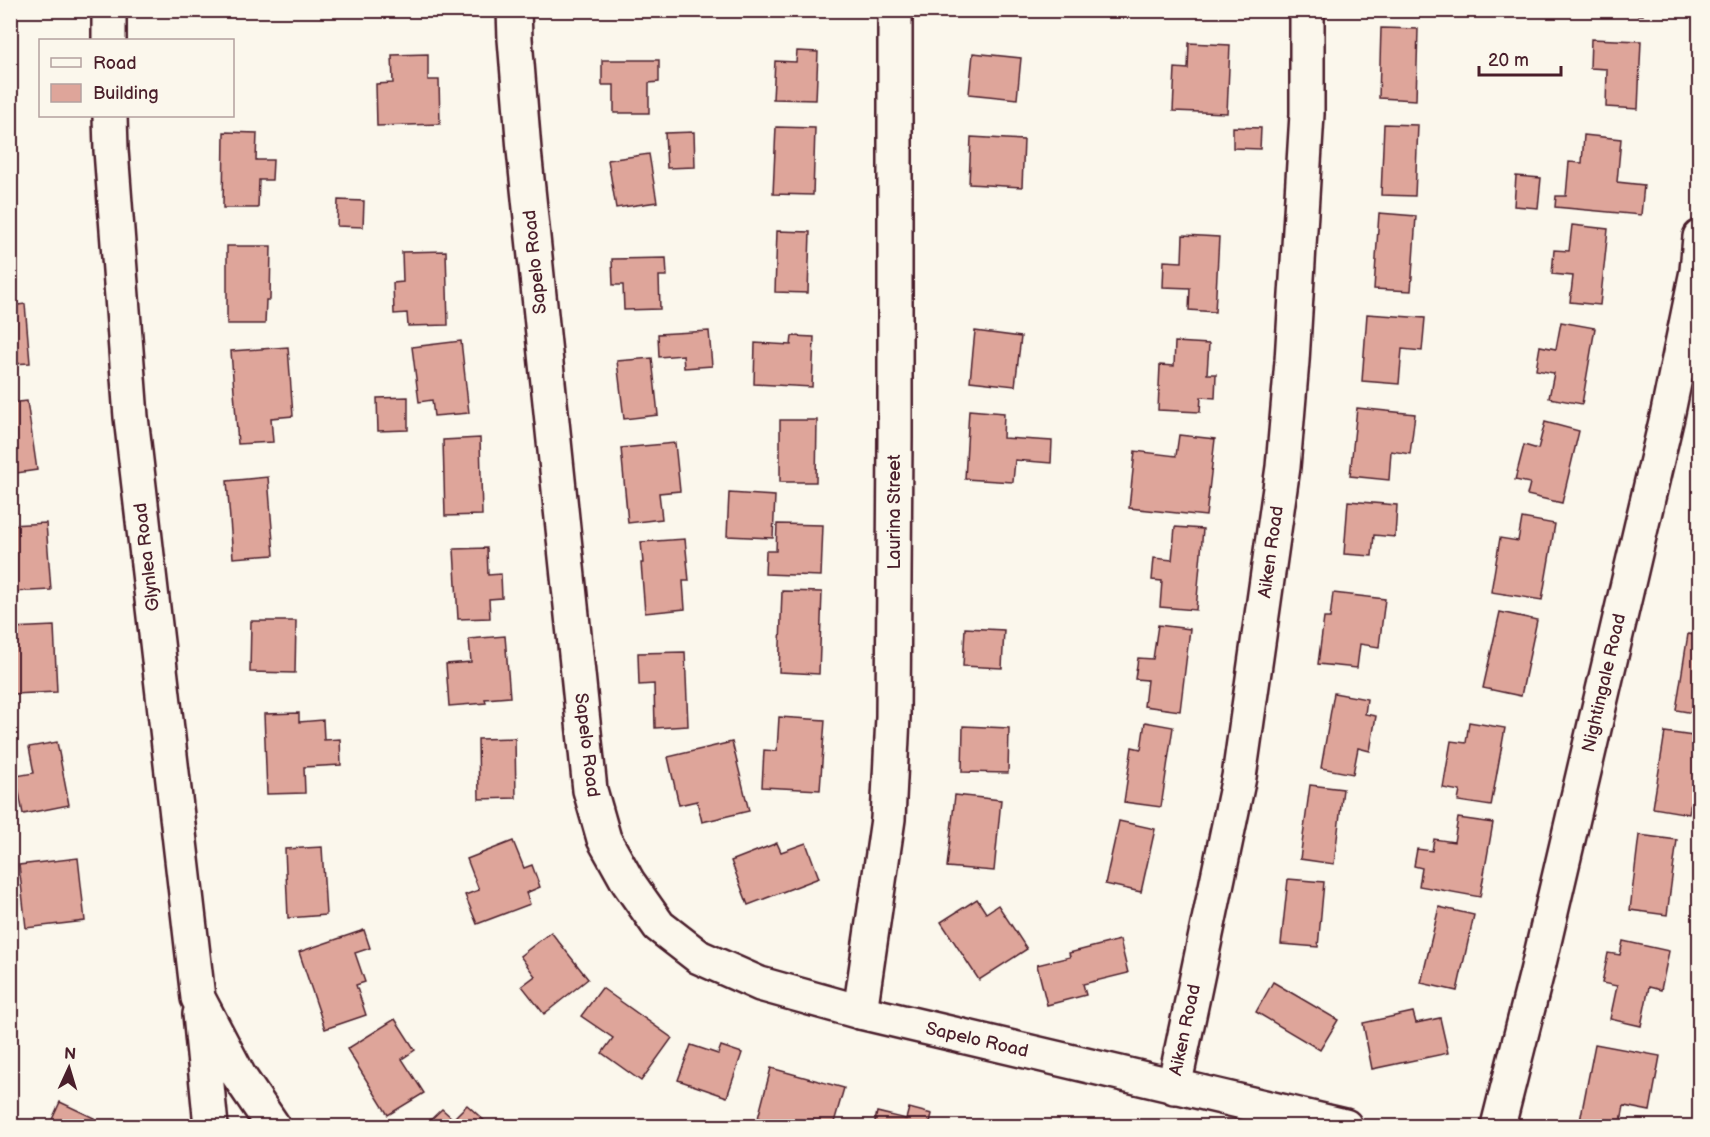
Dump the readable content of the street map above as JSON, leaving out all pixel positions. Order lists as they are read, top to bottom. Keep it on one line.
{"streets":{"street":["Sapelo Road","Laurina Street","Aiken Road","Glynlea Road","Nightingale Road"]},"crossings":[["Sapelo Road","Laurina Street"],["Sapelo Road","Aiken Road"]],"legend":["Road","Building"],"scale_bar":"20 m","north":"top"}
